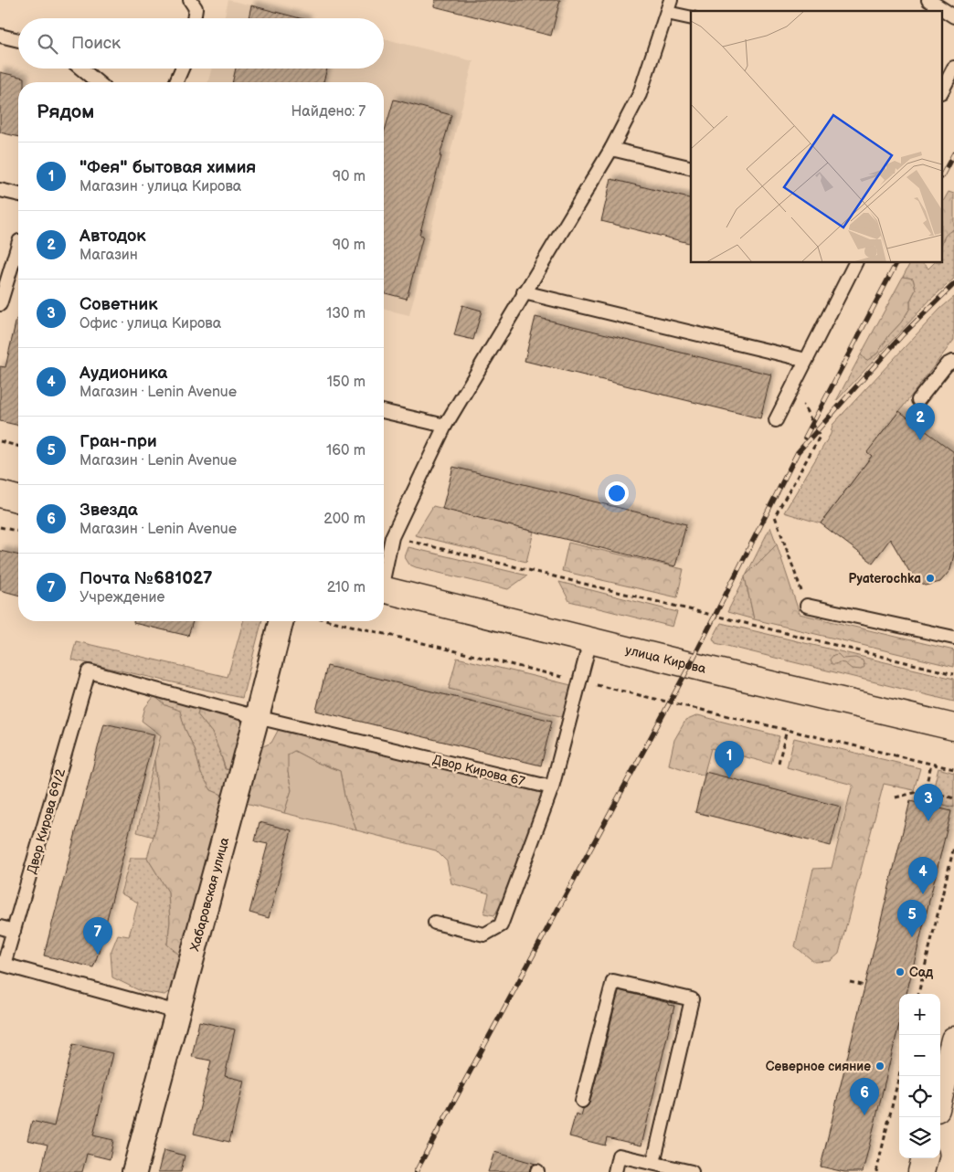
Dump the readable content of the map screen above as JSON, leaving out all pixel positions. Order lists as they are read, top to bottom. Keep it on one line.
{"streets":{"main road":["улица Кирова"],"street":["Хабаровская улица"],"lane":["Двор Кирова 67","Двор Кирова 69/2"]},"crossings":[["Двор Кирова 67","Двор Кирова 69/2"],["Двор Кирова 67","Хабаровская улица"],["Двор Кирова 69/2","Хабаровская улица"]],"places":["Pyaterochka","Сад","Северное сияние"],"page":{"search":"Поиск","heading":["Рядом","Найдено: 7"],"list":[{"mark":"1","name":"\"Фея\" бытовая химия","note":"Магазин · улица Кирова","value":"90 m"},{"mark":"2","name":"Автодок","note":"Магазин","value":"90 m"},{"mark":"3","name":"Советник","note":"Офис · улица Кирова","value":"130 m"},{"mark":"4","name":"Аудионика","note":"Магазин · Lenin Avenue","value":"150 m"},{"mark":"5","name":"Гран-при","note":"Магазин · Lenin Avenue","value":"160 m"},{"mark":"6","name":"Звезда","note":"Магазин · Lenin Avenue","value":"200 m"},{"mark":"7","name":"Почта №681027","note":"Учреждение","value":"210 m"}],"pins":["2","1","3","4","5","7","6"],"map_buttons":["+","−"]}}
